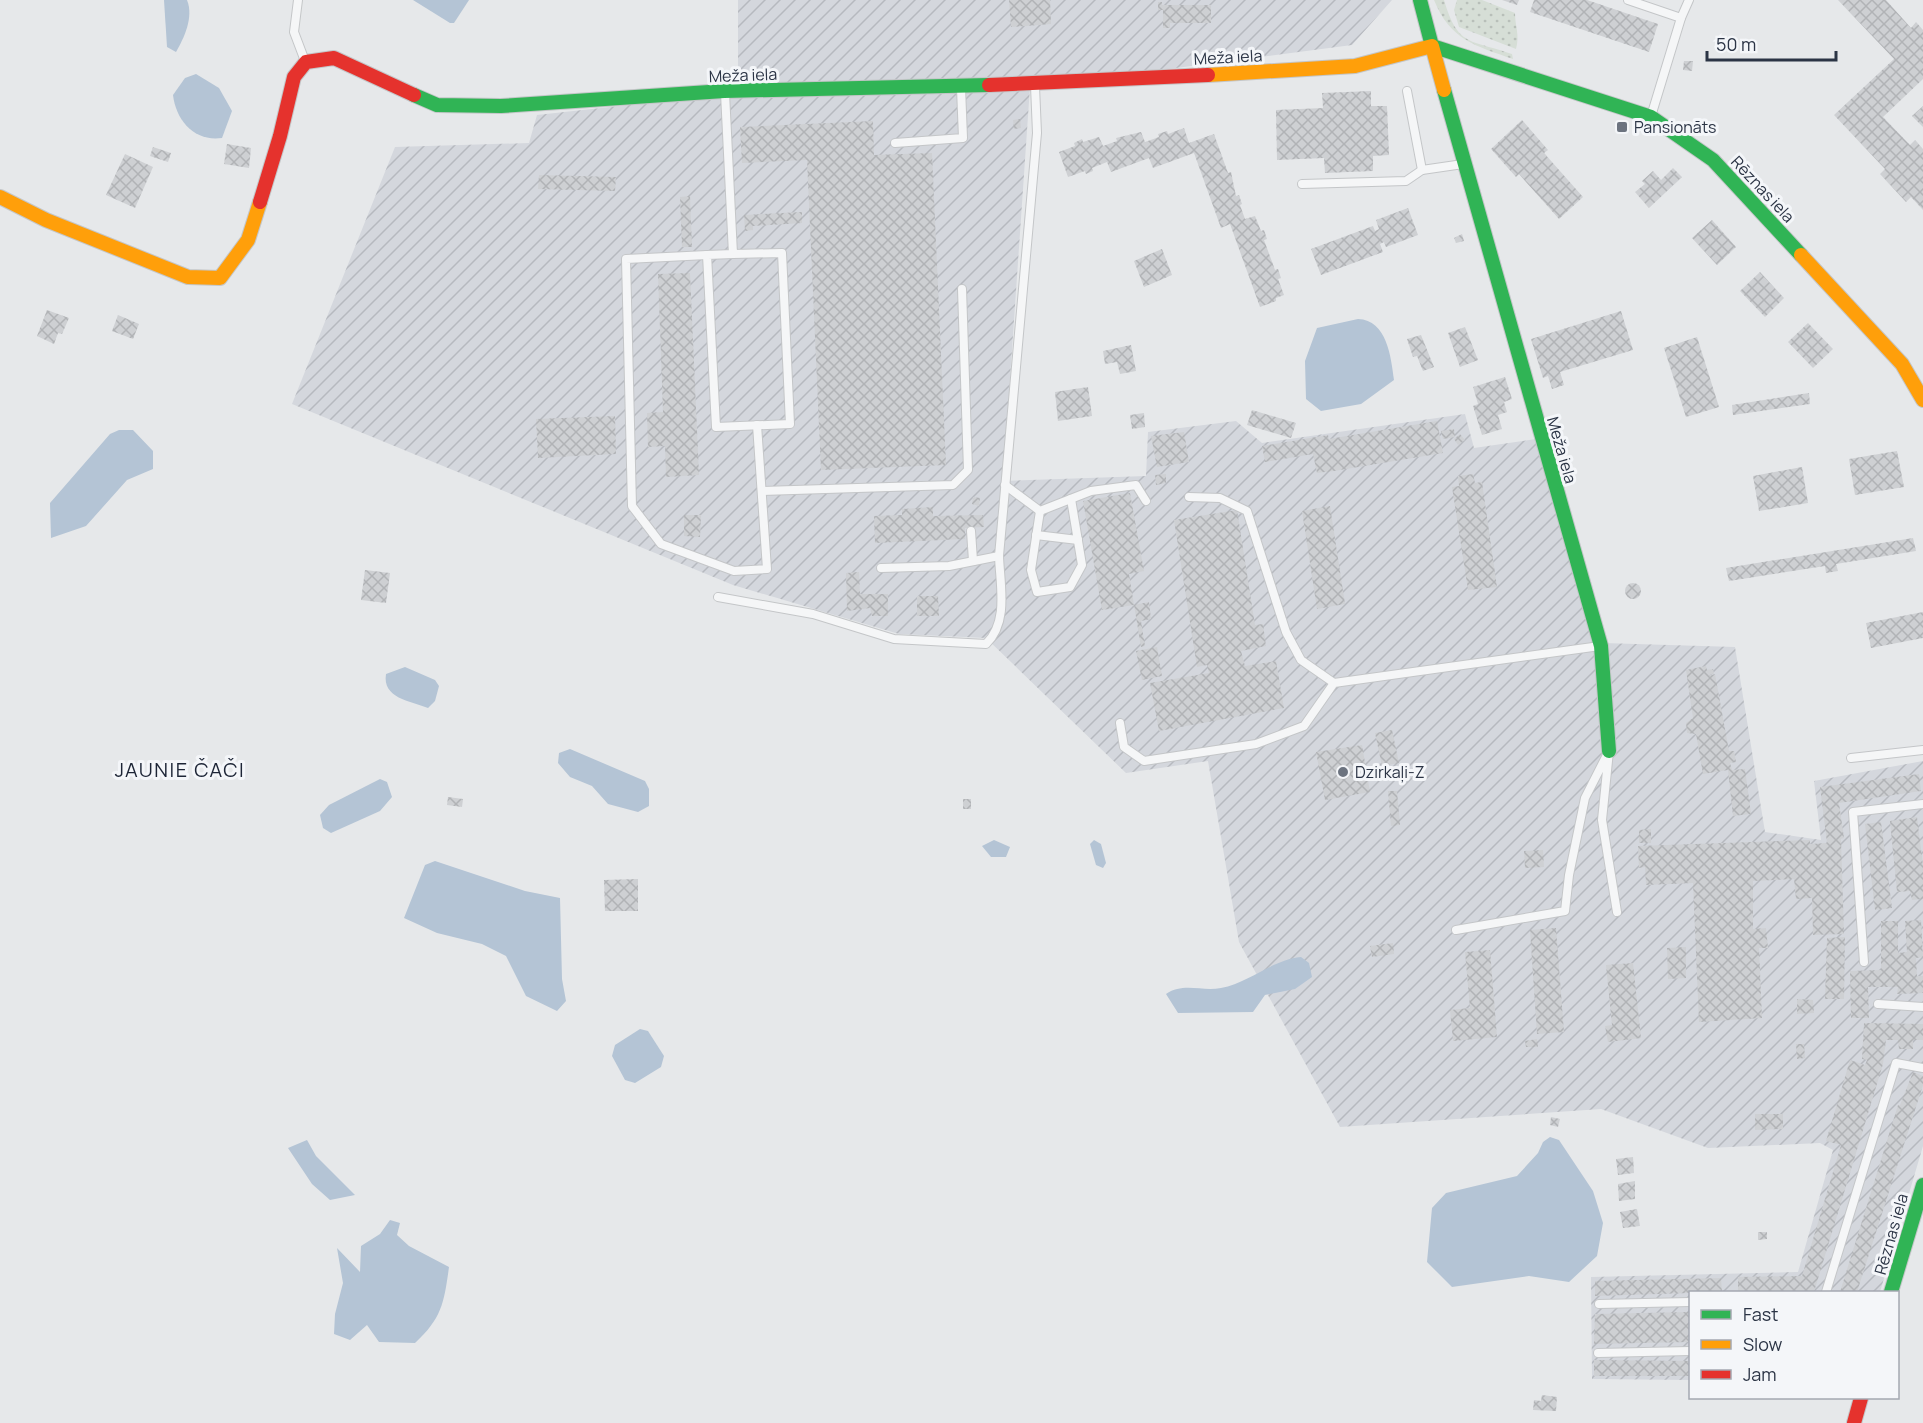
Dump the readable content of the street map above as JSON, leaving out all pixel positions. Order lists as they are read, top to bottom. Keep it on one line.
{"streets":{"street":["Meža iela","Rēznas iela"]},"crossings":[["Meža iela","Rēznas iela"]],"districts":["JAUNIE ČAČI"],"places":{"transit":["Pansionāts"],"other":["Dzirkaļi-Z"]},"legend":["Fast","Slow","Jam"],"scale_bar":"50 m"}
